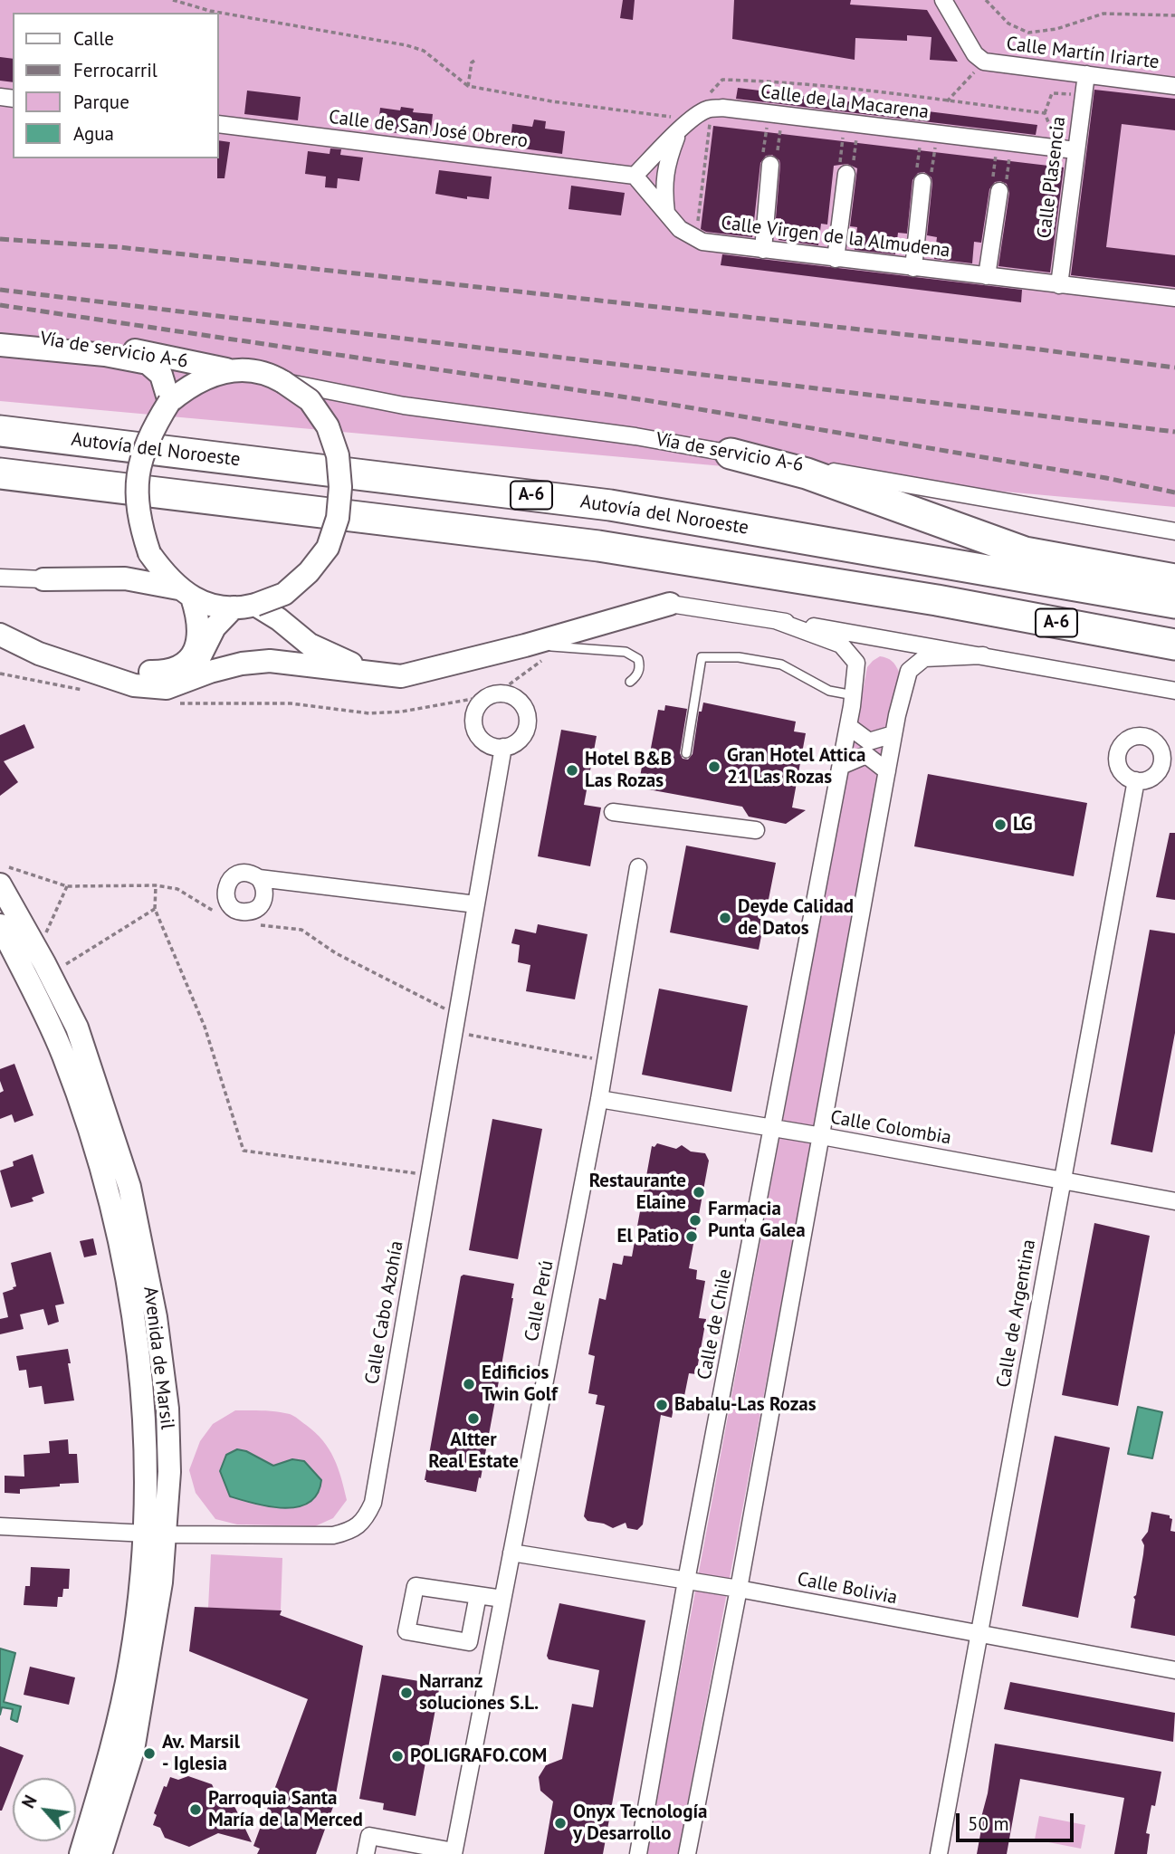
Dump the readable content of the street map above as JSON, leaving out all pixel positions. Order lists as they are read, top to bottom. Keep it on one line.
{"streets":{"highway":["Autovía del Noroeste","A-6"],"street":["Calle Martín Iriarte","Calle de la Macarena","Calle de San José Obrero","Calle Plasencia","Calle Virgen de la Almudena","Vía de servicio A-6","Calle Colombia","Calle Perú","Calle Cabo Azohía","Calle de Argentina","Calle de Chile","Avenida de Marsil","Calle Bolivia"]},"crossings":[["Calle Martín Iriarte","Calle Plasencia"],["Calle de la Macarena","Calle Plasencia"],["Calle de San José Obrero","Calle Virgen de la Almudena"],["Calle Plasencia","Calle Virgen de la Almudena"],["Calle Colombia","Calle Perú"],["Calle Colombia","Calle de Argentina"],["Calle Colombia","Calle de Chile"],["Calle Perú","Calle Bolivia"],["Calle Cabo Azohía","Avenida de Marsil"],["Calle de Argentina","Calle Bolivia"],["Calle de Chile","Calle Bolivia"]],"places":["Gran Hotel Attica 21 Las Rozas","Hotel B&B Las Rozas","LG","Deyde Calidad de Datos","Restaurante Elaine","Farmacia Punta Galea","El Patio","Edificios Twin Golf","Babalu-Las Rozas","Altter Real Estate","Narranz soluciones S.L.","Av. Marsil - Iglesia","POLIGRAFO.COM","Parroquia Santa María de la Merced","Onyx Tecnología y Desarrollo"],"legend":["Calle","Ferrocarril","Parque","Agua"],"scale_bar":"50 m","north":"top left"}
